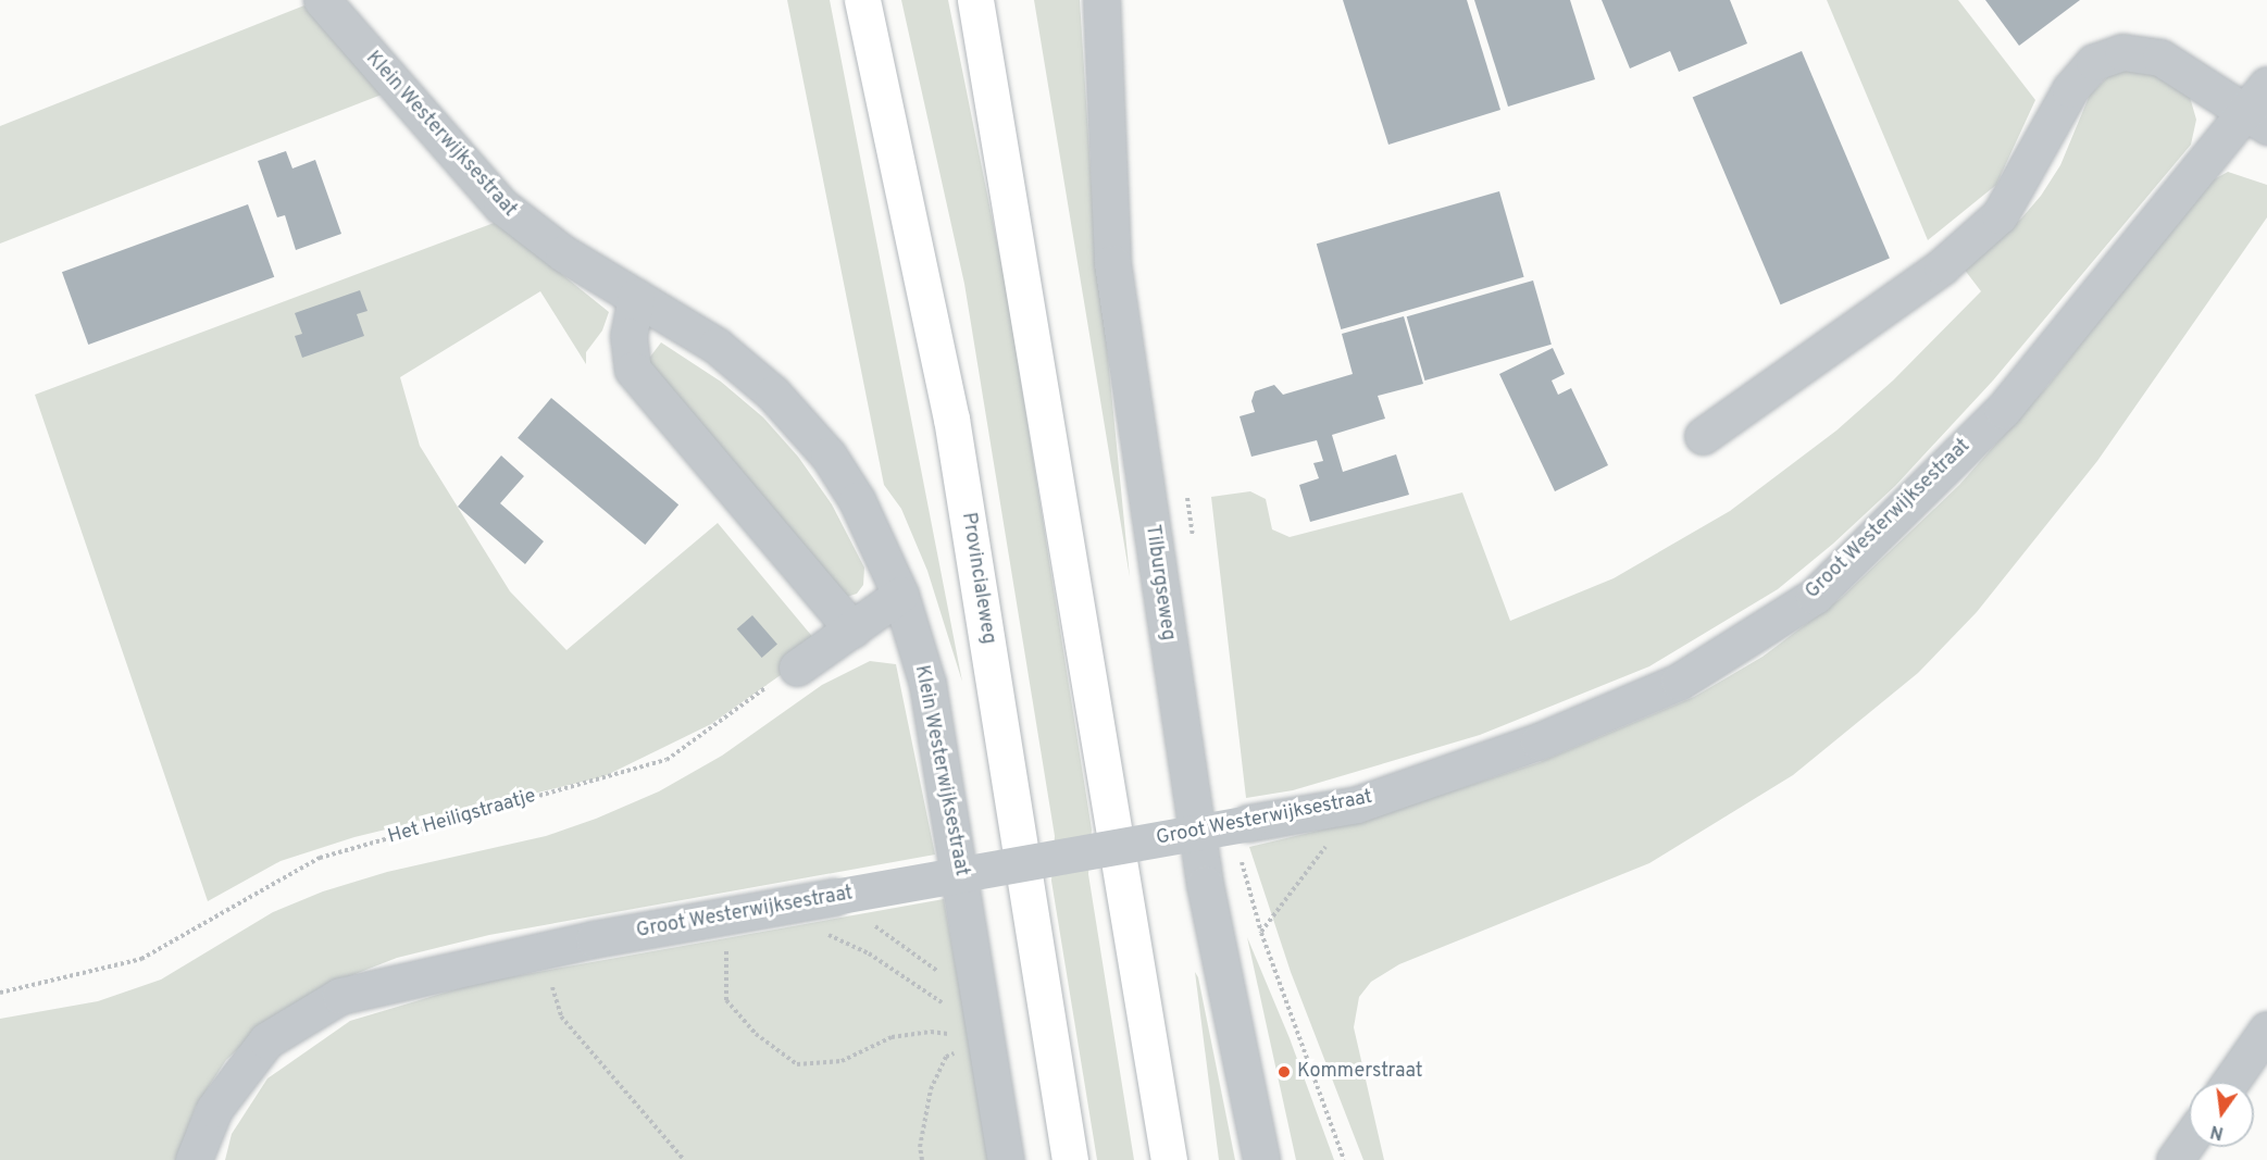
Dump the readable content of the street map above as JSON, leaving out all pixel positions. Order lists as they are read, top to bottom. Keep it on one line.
{"streets":{"highway":["Provincialeweg"],"street":["Klein Westerwijksestraat","Groot Westerwijksestraat","Tilburgseweg"],"path":["Het Heiligstraatje"]},"places":["Kommerstraat"],"north":"bottom"}
